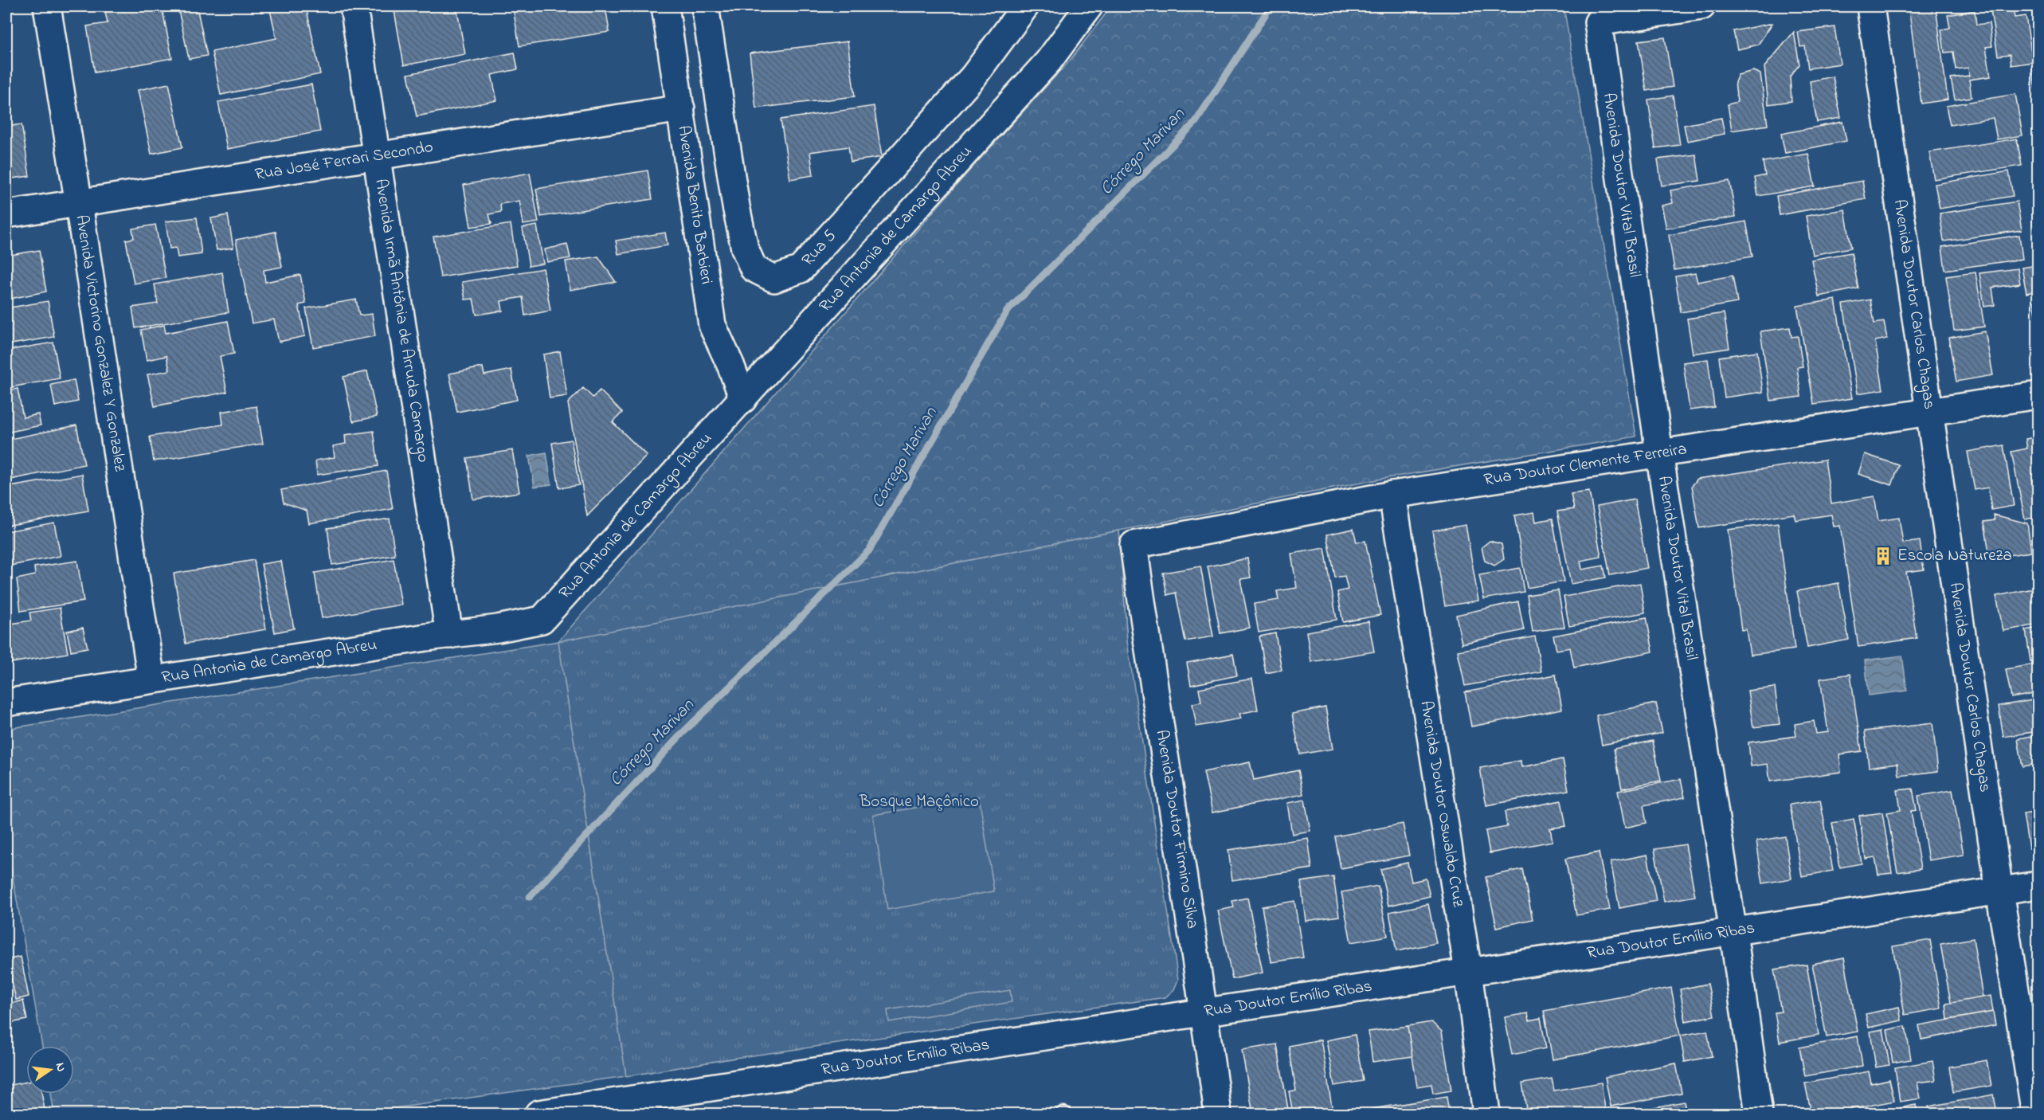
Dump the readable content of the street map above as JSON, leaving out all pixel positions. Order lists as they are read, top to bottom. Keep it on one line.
{"streets":{"street":["Rua José Ferrari Secondo","Avenida Doutor Vital Brasil","Avenida Benito Barbieri","Rua Antonia de Camargo Abreu","Rua 5","Avenida Doutor Carlos Chagas","Avenida Irmã Antônia de Arruda Camargo","Avenida Victorino Gonzalez Y Gonzalez","Rua Doutor Clemente Ferreira","Avenida Doutor Oswaldo Cruz","Avenida Doutor Firmino Silva","Rua Doutor Emílio Ribas"]},"crossings":[["Rua José Ferrari Secondo","Avenida Benito Barbieri"],["Rua José Ferrari Secondo","Avenida Irmã Antônia de Arruda Camargo"],["Rua José Ferrari Secondo","Avenida Victorino Gonzalez Y Gonzalez"],["Avenida Doutor Vital Brasil","Rua Doutor Clemente Ferreira"],["Avenida Doutor Vital Brasil","Rua Doutor Emílio Ribas"],["Avenida Benito Barbieri","Rua Antonia de Camargo Abreu"],["Rua Antonia de Camargo Abreu","Avenida Irmã Antônia de Arruda Camargo"],["Rua Antonia de Camargo Abreu","Avenida Victorino Gonzalez Y Gonzalez"],["Avenida Doutor Carlos Chagas","Rua Doutor Clemente Ferreira"],["Avenida Doutor Carlos Chagas","Rua Doutor Emílio Ribas"],["Rua Doutor Clemente Ferreira","Avenida Doutor Oswaldo Cruz"],["Rua Doutor Clemente Ferreira","Avenida Doutor Firmino Silva"],["Avenida Doutor Oswaldo Cruz","Rua Doutor Emílio Ribas"],["Avenida Doutor Firmino Silva","Rua Doutor Emílio Ribas"]],"water":["Córrego Marivan"],"parks":["Bosque Maçônico"],"places":{"building":["Escola Natureza"]},"north":"right"}
